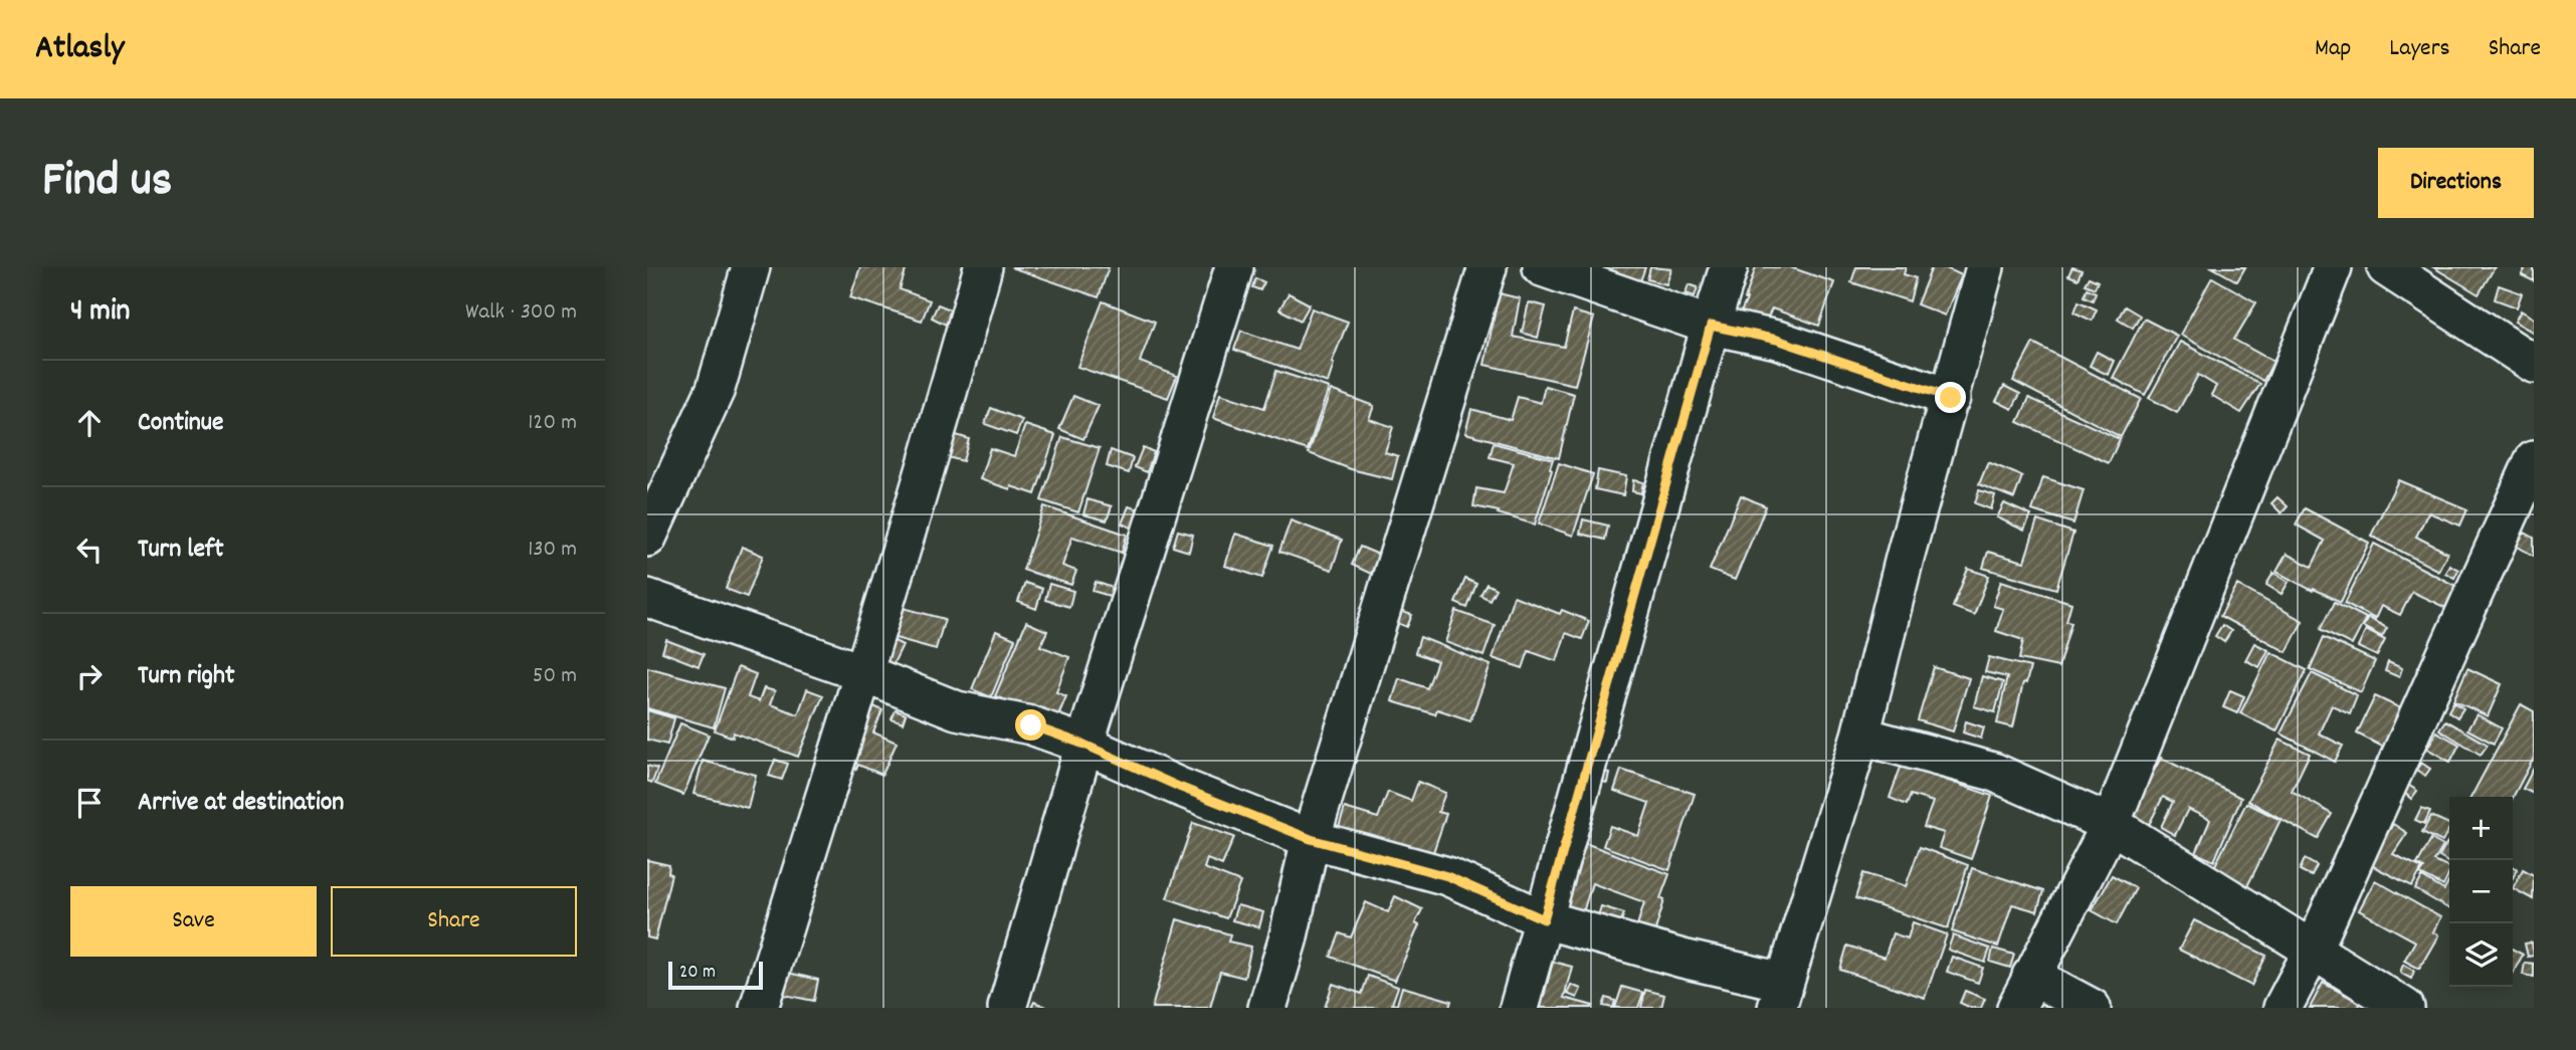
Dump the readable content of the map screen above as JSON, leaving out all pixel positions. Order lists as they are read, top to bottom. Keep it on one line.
{"scale_bar":"20 m","page":{"header":"Atlasly","nav":["Map","Layers","Share"],"title":"Find us","buttons":["Directions",["Save","Share"]],"heading":["4 min","Walk · 300 m"],"list":[["Continue","120 m"],["Turn left","130 m"],["Turn right","50 m"],"Arrive at destination"],"map_buttons":["+","−"],"scale":"20 m"}}
